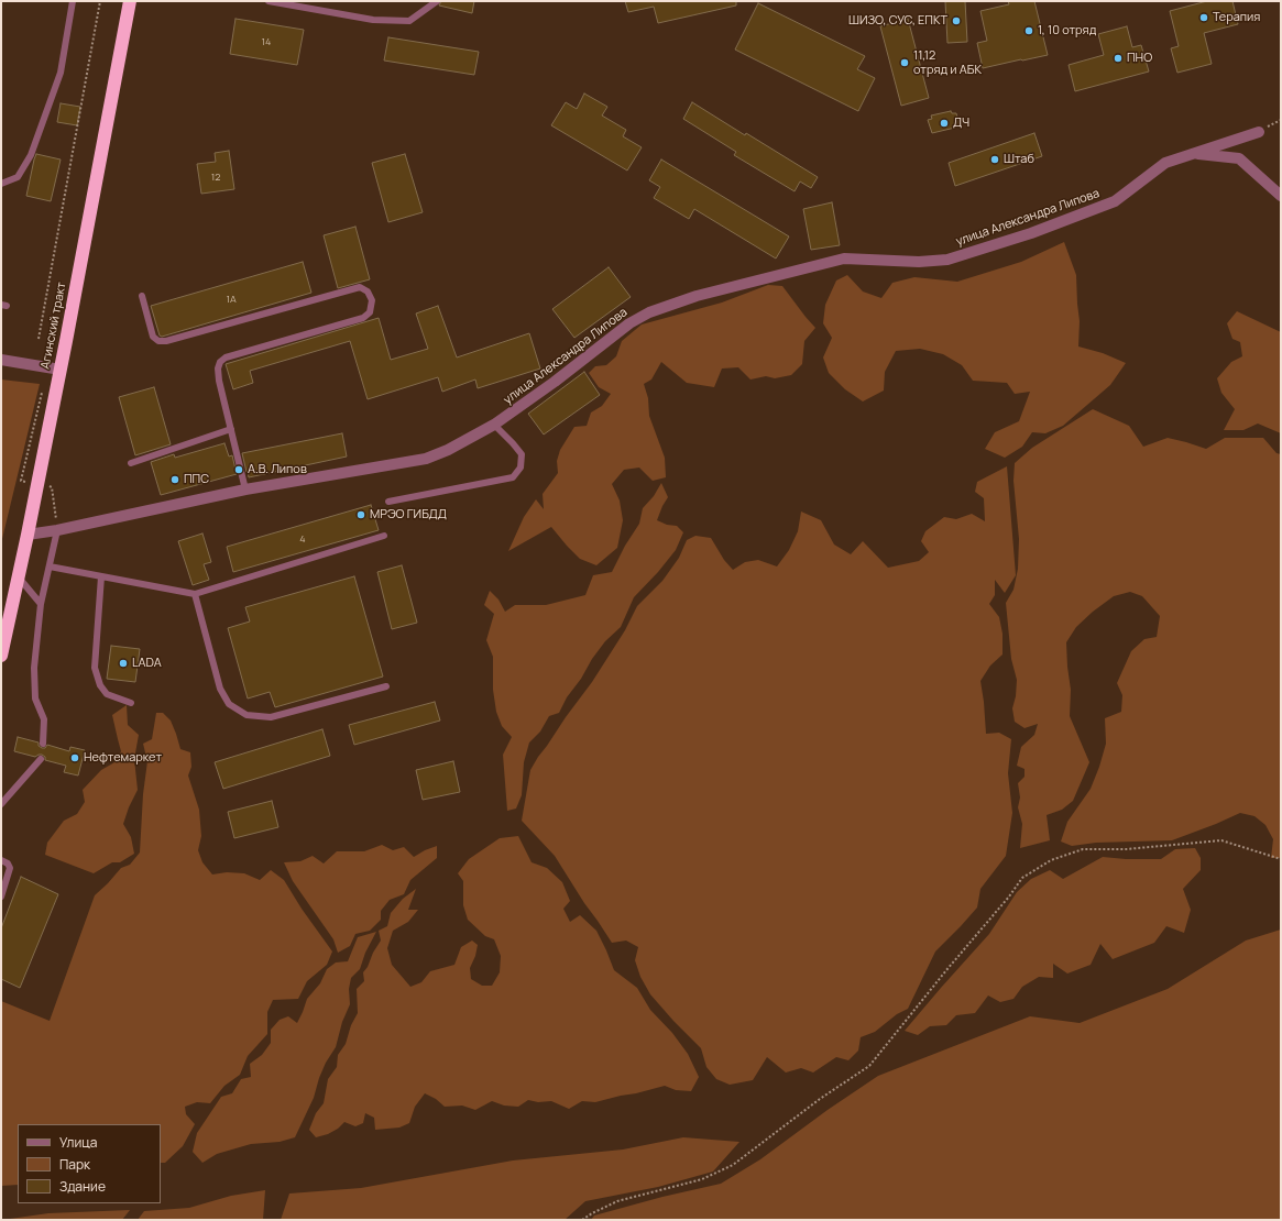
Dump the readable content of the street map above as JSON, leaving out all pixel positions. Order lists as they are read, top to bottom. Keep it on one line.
{"streets":{"highway":["Агинский тракт"],"street":["улица Александра Липова"]},"crossings":[["улица Александра Липова","Агинский тракт"]],"places":["Терапия","ШИЗО, СУС, ЕПКТ","1, 10 отряд","ПНО","11,12 отряд и АБК","ДЧ","Штаб","А.В. Липов","ППС","МРЭО ГИБДД","LADA","Нефтемаркет"],"house_numbers":["14","12","1А","4"],"legend":["Улица","Парк","Здание"]}
